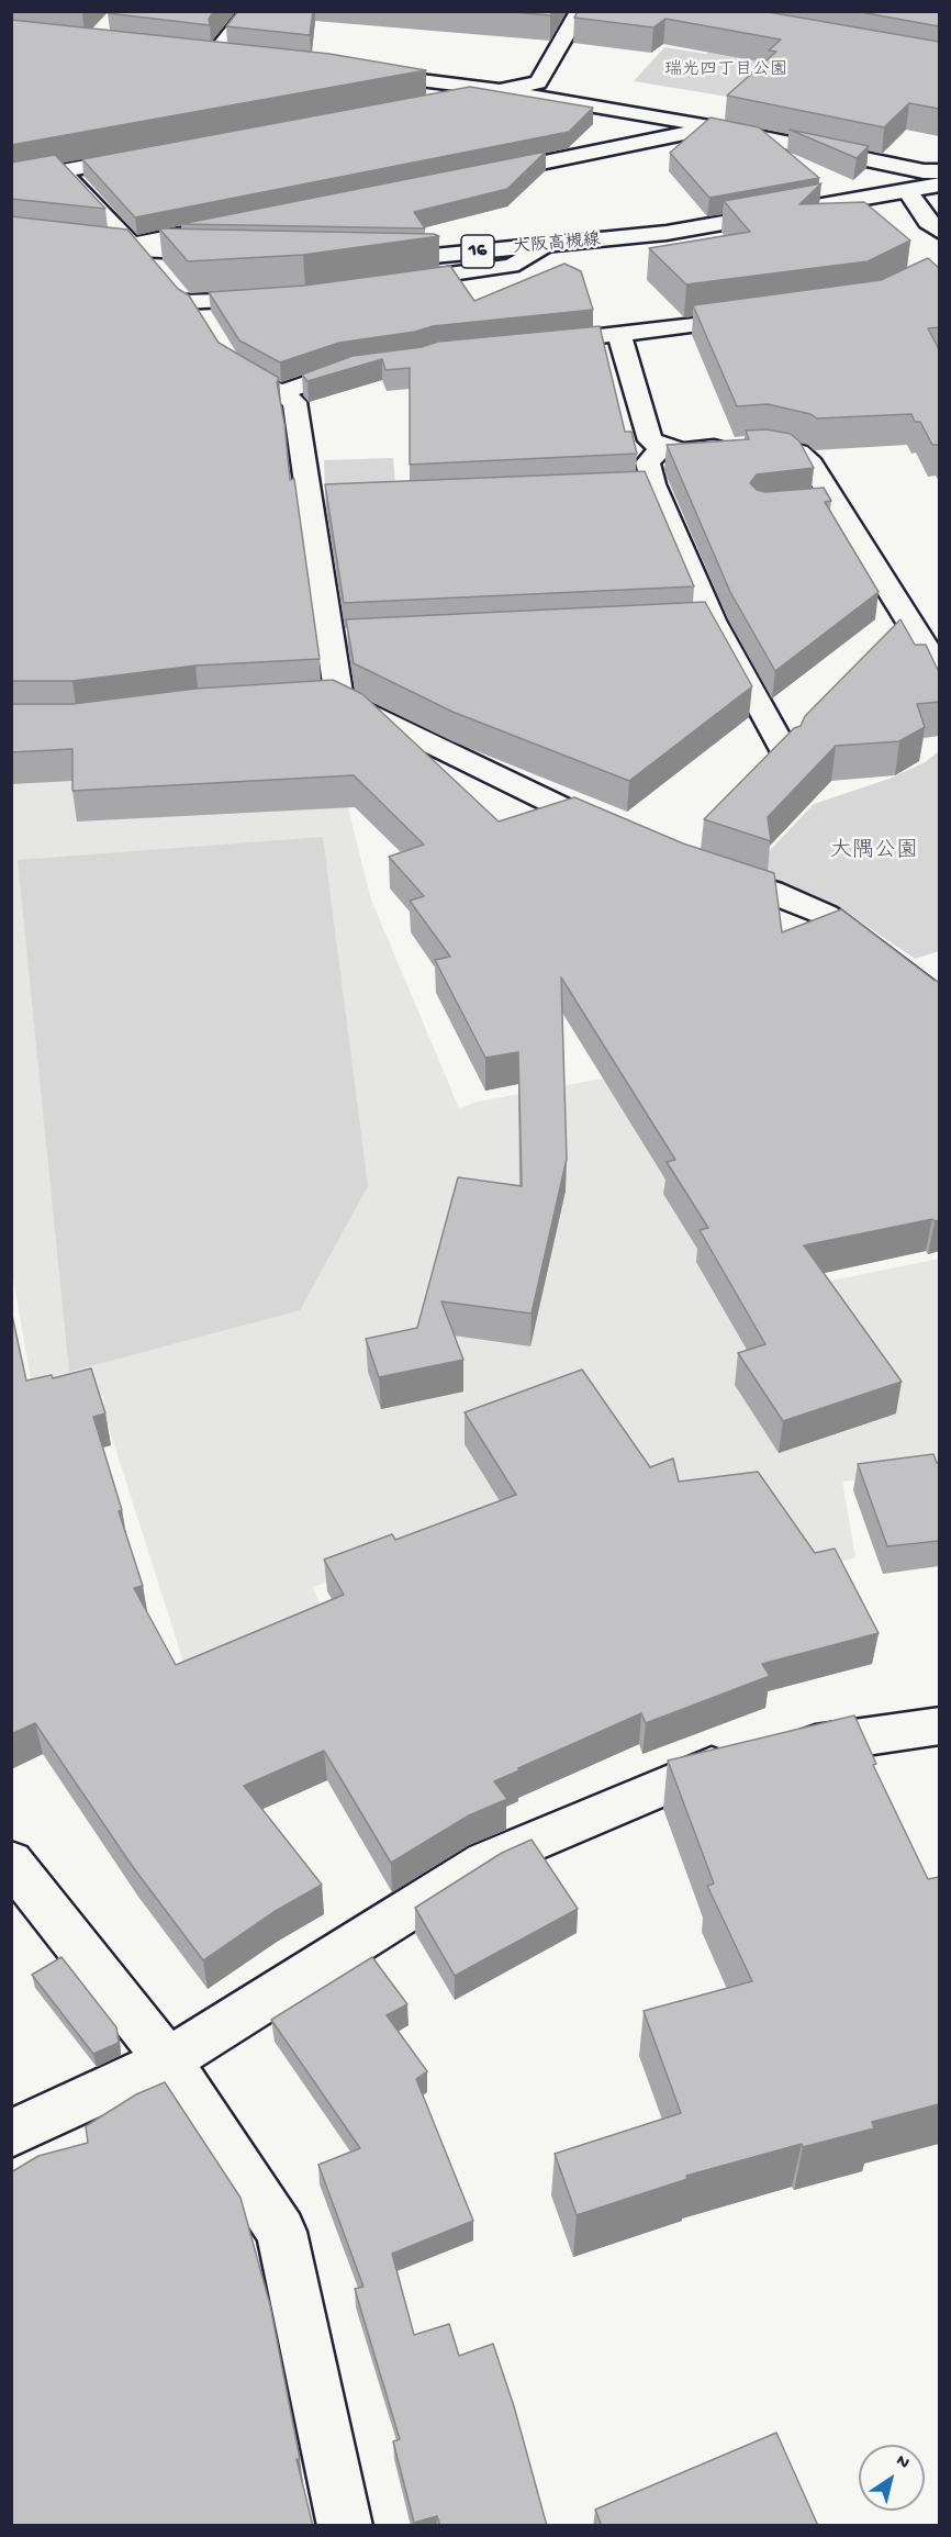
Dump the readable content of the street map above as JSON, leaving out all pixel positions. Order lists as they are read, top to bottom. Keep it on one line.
{"streets":{"street":["大阪高槻線","16"]},"parks":["瑞光四丁目公園","大隅公園"],"north":"top right"}
